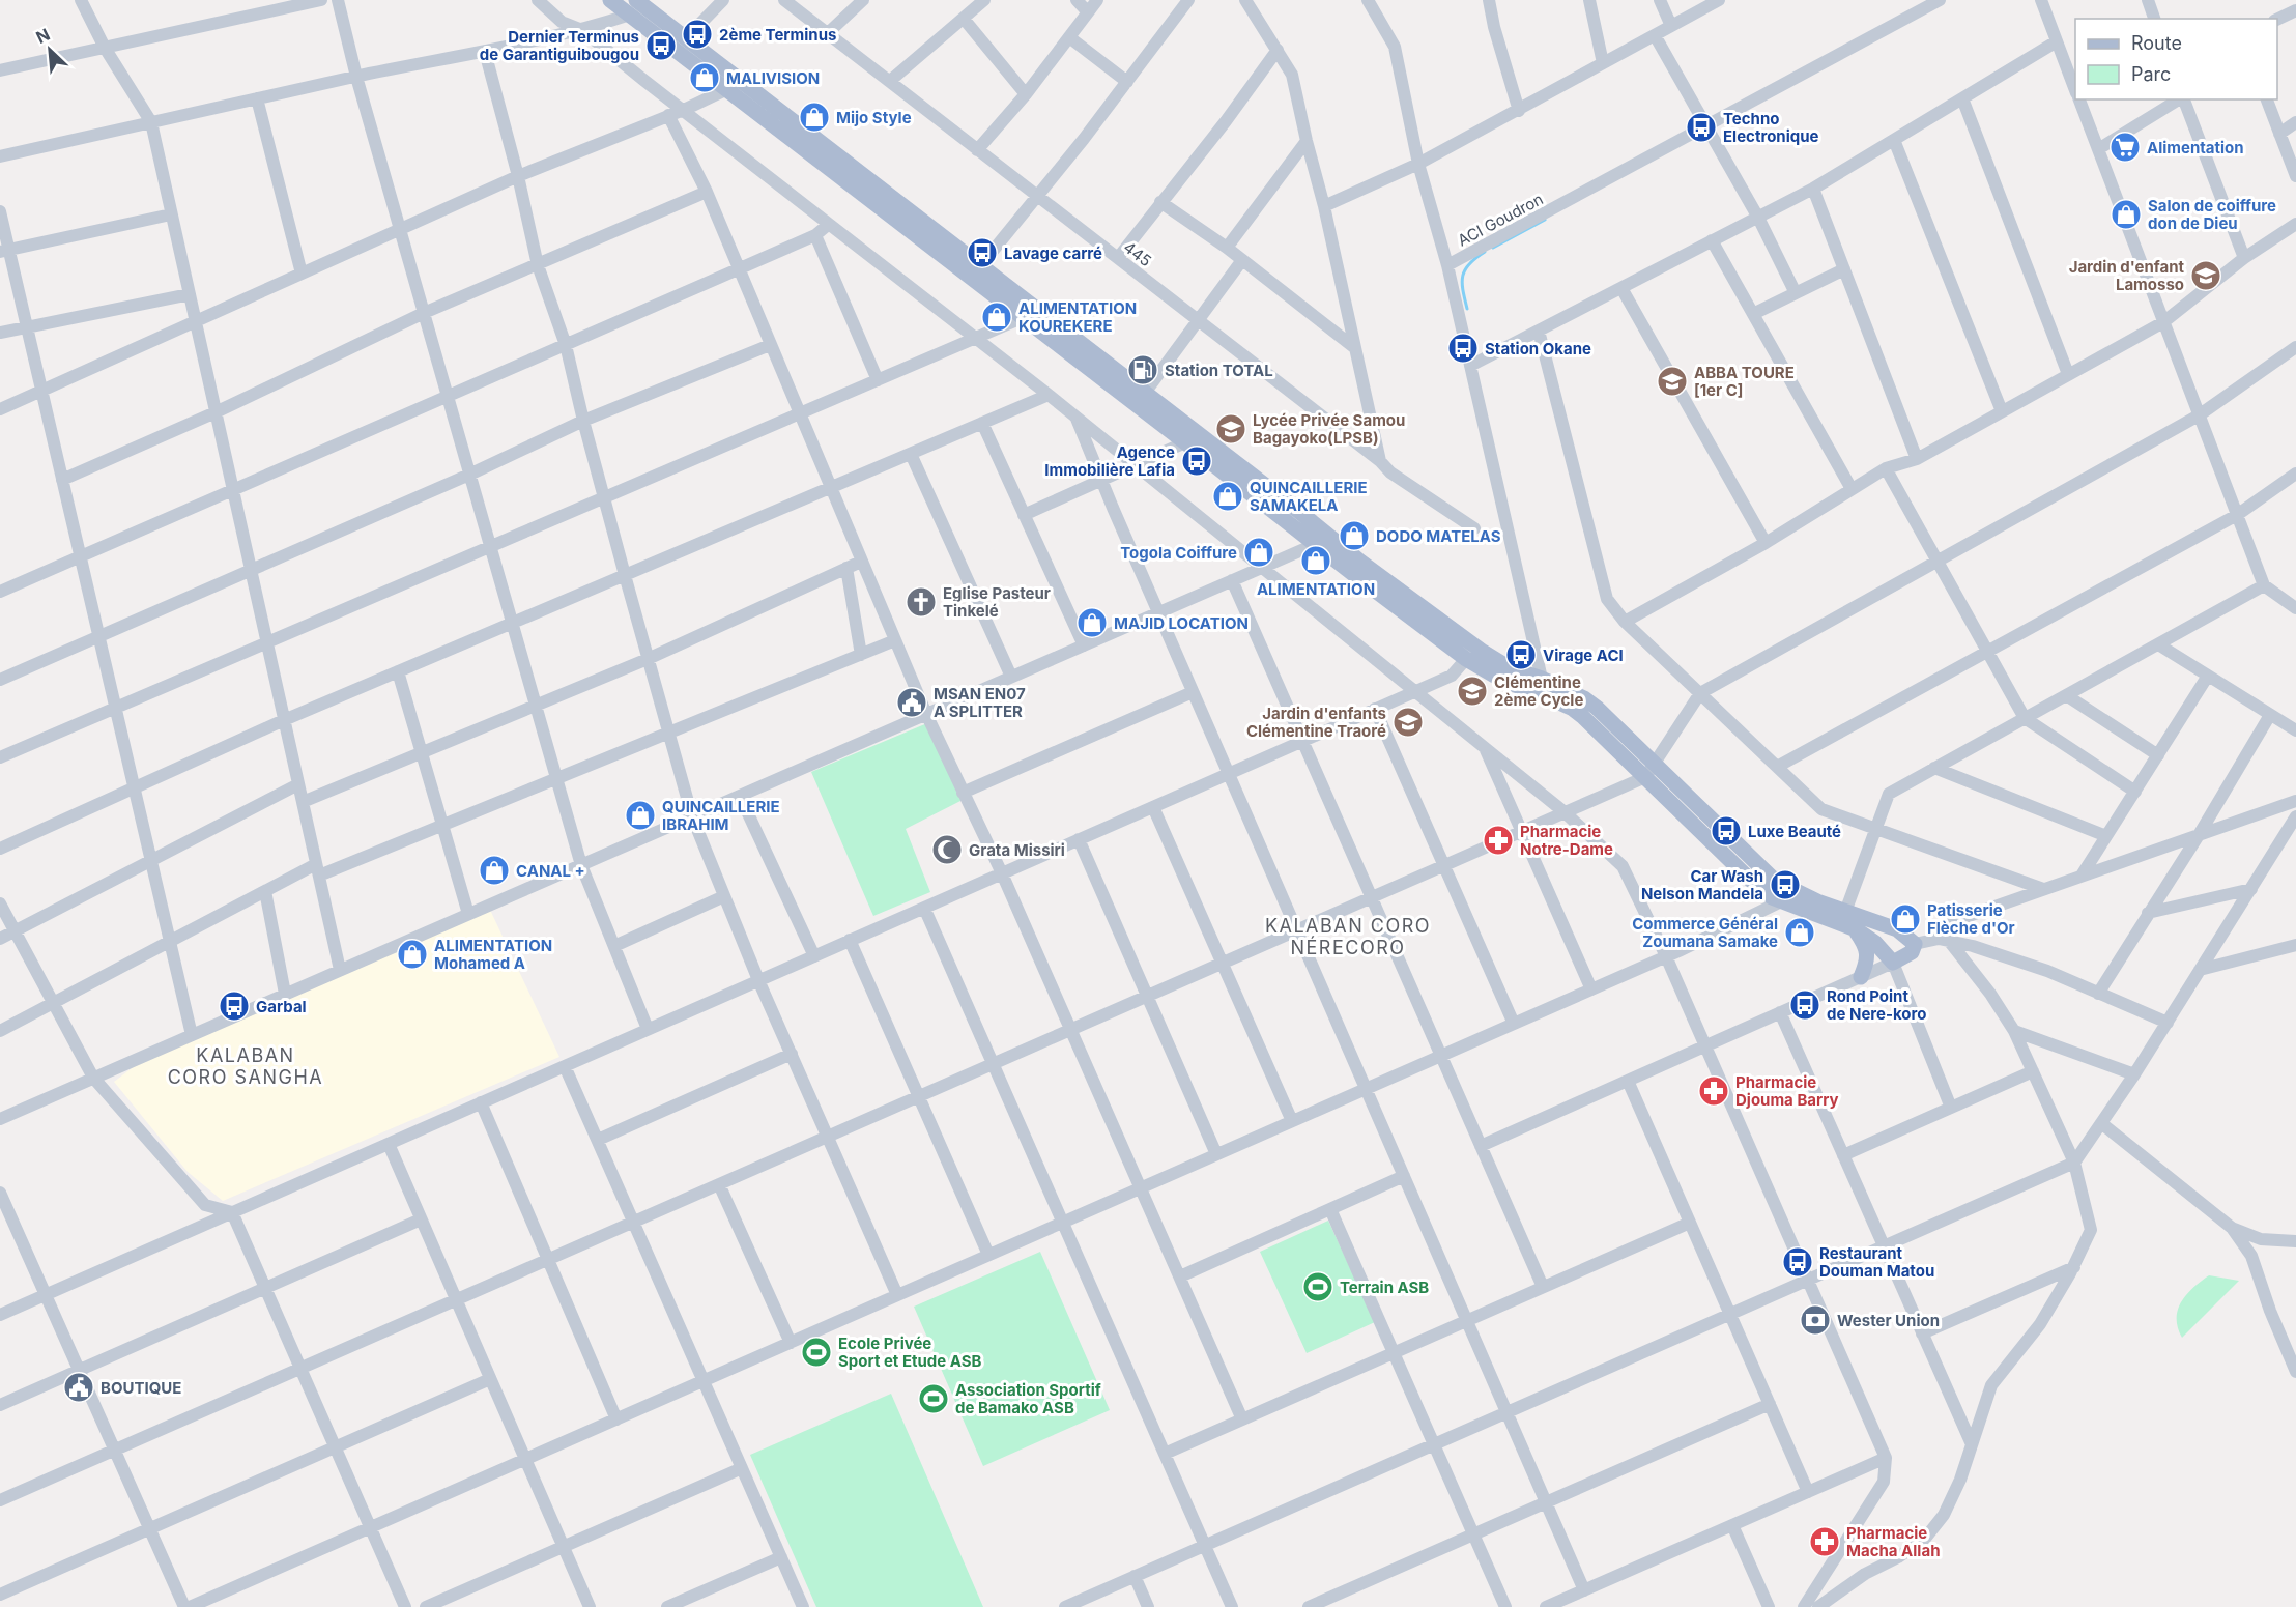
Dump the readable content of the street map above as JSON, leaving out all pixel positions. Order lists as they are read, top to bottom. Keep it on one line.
{"streets":{"street":["ACI Goudron","445"]},"districts":["KALABAN CORO NÉRECORO","KALABAN CORO SANGHA"],"places":{"bus stop":["2ème Terminus","Dernier Terminus de Garantiguibougou","Techno Electronique","Lavage carré","Station Okane","Agence Immobilière Lafia","Virage ACI","Luxe Beauté","Car Wash Nelson Mandela","Rond Point de Nere-koro","Garbal","Restaurant Douman Matou"],"shop":["MALIVISION","Mijo Style","Salon de coiffure don de Dieu","ALIMENTATION KOUREKERE","QUINCAILLERIE SAMAKELA","DODO MATELAS","Togola Coiffure","ALIMENTATION","MAJID LOCATION","QUINCAILLERIE IBRAHIM","CANAL +","Patisserie Flèche d'Or","Commerce Général Zoumana Samake","ALIMENTATION Mohamed A"],"supermarket":["Alimentation"],"school or university":["Jardin d'enfant Lamosso","ABBA TOURE [1er C]","Lycée Privée Samou Bagayoko(LPSB)","Clémentine 2ème Cycle","Jardin d'enfants Clémentine Traoré"],"fuel station":["Station TOTAL"],"church":["Eglise Pasteur Tinkelé"],"public building":["MSAN EN07 A SPLITTER","BOUTIQUE"],"pharmacy":["Pharmacie Notre-Dame","Pharmacie Djouma Barry","Pharmacie Macha Allah"],"mosque":["Grata Missiri"],"sports":["Terrain ASB","Ecole Privée Sport et Etude ASB","Association Sportif de Bamako ASB"],"bank":["Wester Union"]},"legend":["Route","Parc"],"north":"top left"}
